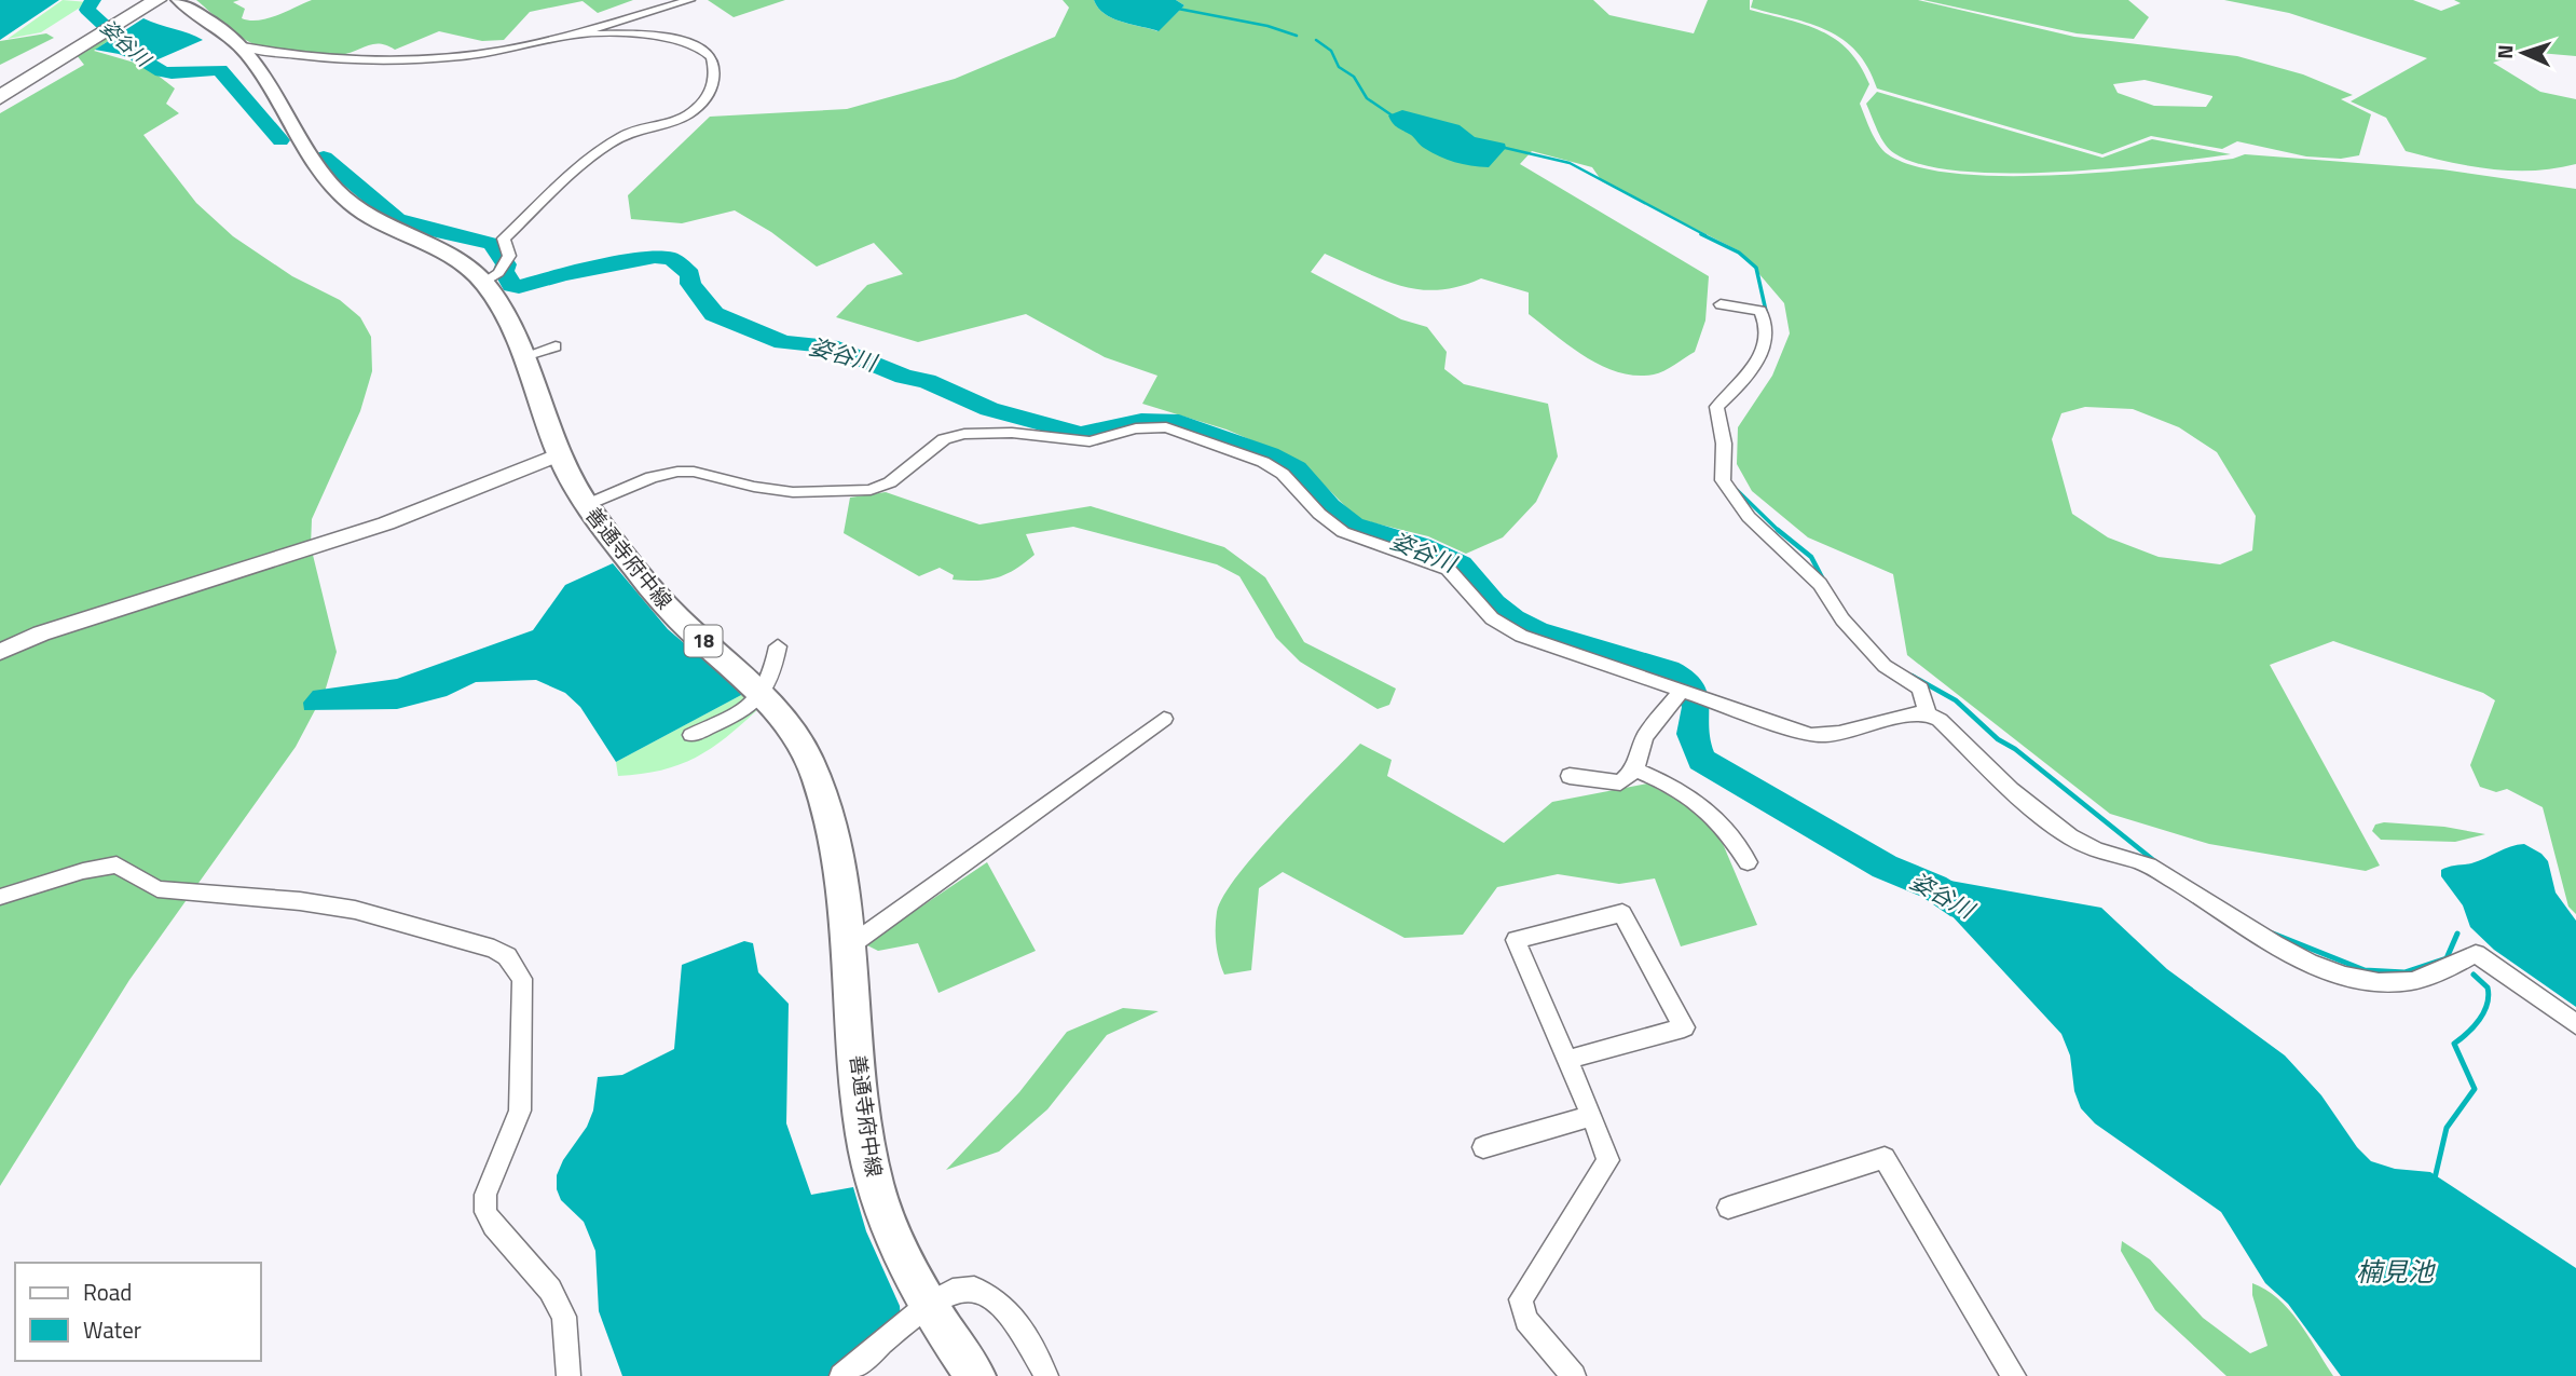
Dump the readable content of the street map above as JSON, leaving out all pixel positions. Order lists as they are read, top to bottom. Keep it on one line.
{"streets":{"main road":["善通寺府中線","18"]},"water":["姿谷川","楠見池"],"legend":["Road","Water"],"north":"left"}
